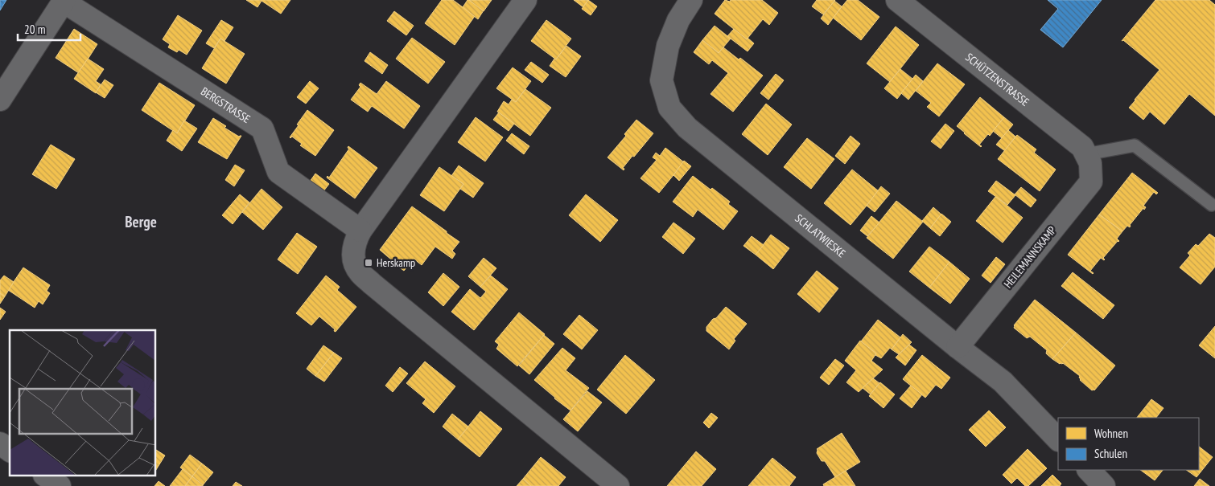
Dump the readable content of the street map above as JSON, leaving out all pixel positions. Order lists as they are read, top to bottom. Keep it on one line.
{"streets":{"street":["SCHÜTZENSTRASSE","BERGSTRASSE","SCHLATWIESKE","HEILEMANNSKAMP"]},"crossings":[["SCHÜTZENSTRASSE","HEILEMANNSKAMP"],["SCHLATWIESKE","HEILEMANNSKAMP"]],"districts":["Berge"],"places":{"transit":["Herskamp"]},"legend":["Wohnen","Schulen"],"scale_bar":"20 m"}
